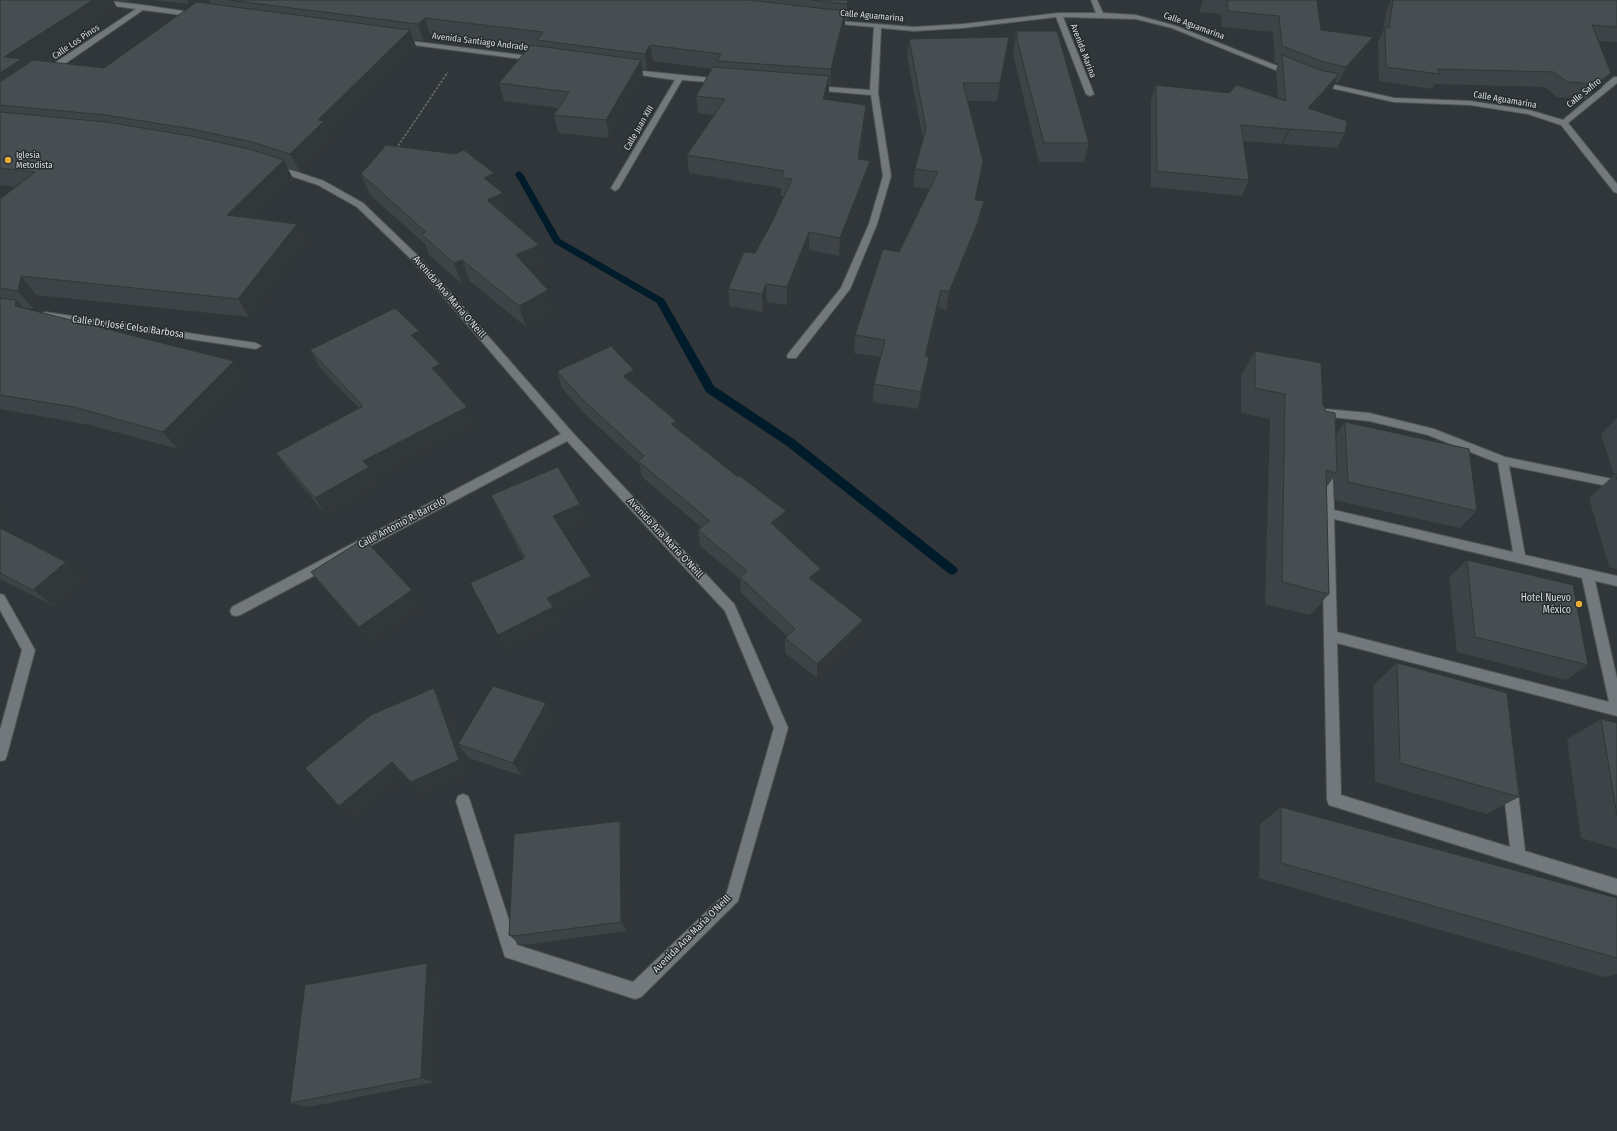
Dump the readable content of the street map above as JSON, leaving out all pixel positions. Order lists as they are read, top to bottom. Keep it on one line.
{"streets":{"street":["Calle Aguamarina","Calle Los Pinos","Avenida Santiago Andrade","Avenida Marina","Calle Safiro","Calle Juan XIII","Avenida Ana María O'Neill","Calle Dr. José Celso Barbosa","Calle Antonio R. Barceló"]},"crossings":[["Calle Aguamarina","Avenida Marina"],["Calle Aguamarina","Calle Safiro"],["Avenida Ana María O'Neill","Calle Antonio R. Barceló"]],"places":["Iglesia Metodista","Hotel Nuevo México"]}
